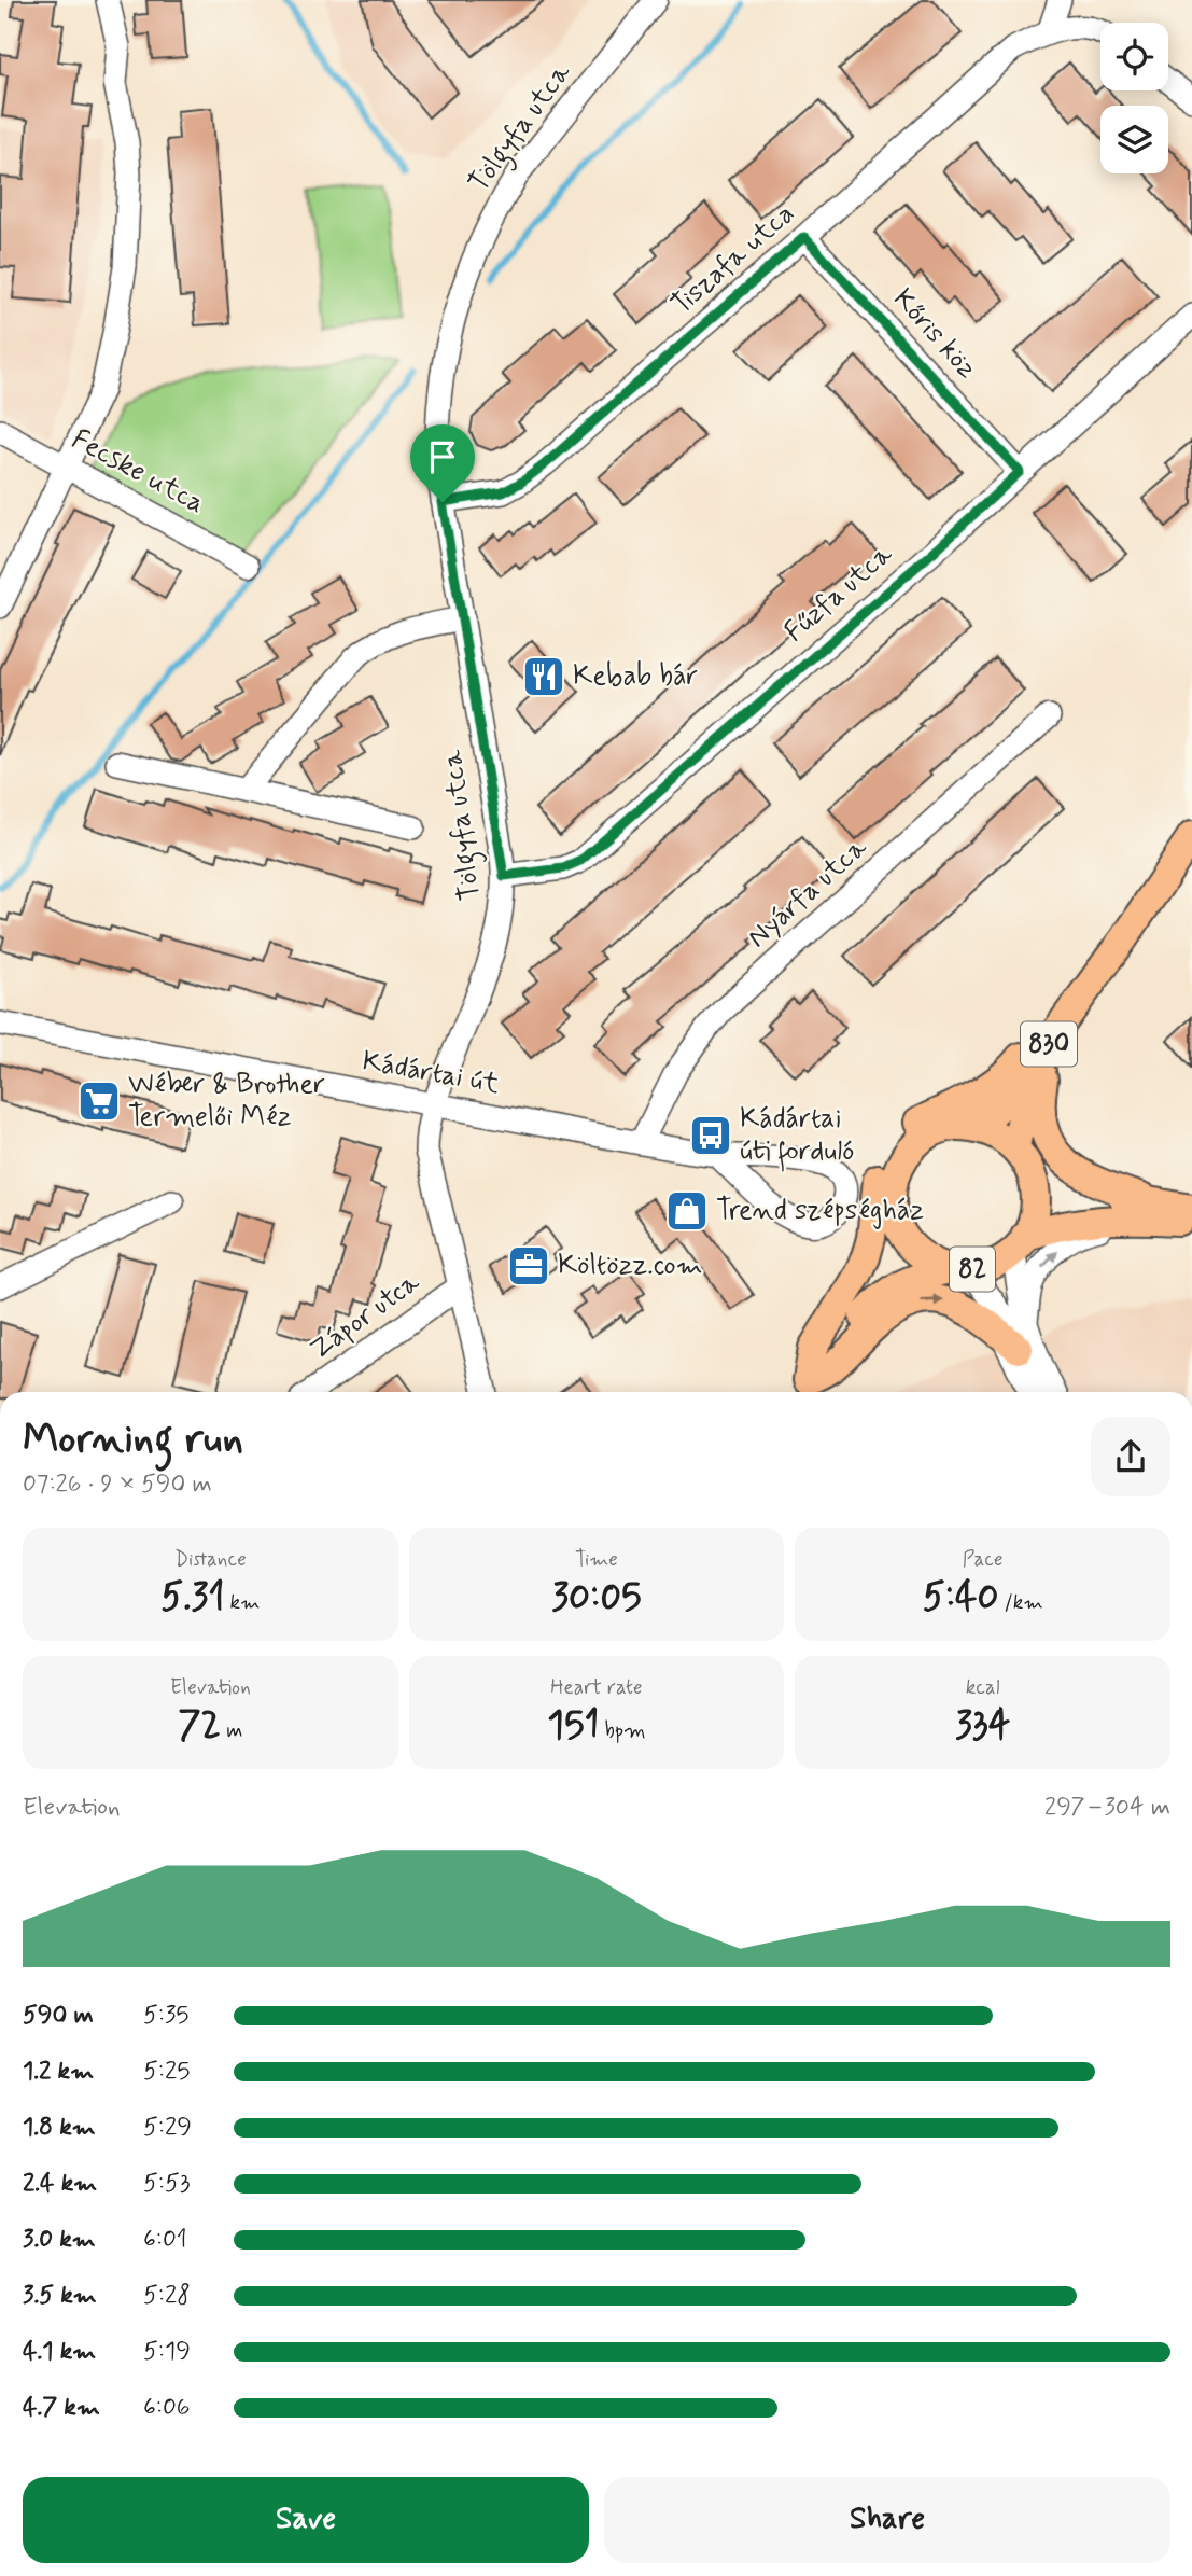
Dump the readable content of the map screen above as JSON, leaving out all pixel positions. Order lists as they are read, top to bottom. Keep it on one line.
{"streets":{"main road":["830","82"],"street":["Tölgyfa utca","Tiszafa utca","Kőris köz","Fecske utca","Fűzfa utca","Nyárfa utca","Kádártai út","Zápor utca"]},"crossings":[["Tölgyfa utca","Tiszafa utca"],["Tölgyfa utca","Fűzfa utca"],["Tölgyfa utca","Kádártai út"],["Tölgyfa utca","Zápor utca"],["Tiszafa utca","Kőris köz"],["Kőris köz","Fűzfa utca"],["Nyárfa utca","Kádártai út"],["830","82"],["Kádártai út","Zápor utca"]],"places":{"restaurant":["Kebab bár"],"supermarket":["Wéber & Brother Termelői Méz"],"bus stop":["Kádártai úti forduló"],"shop":["Trend szépségház"],"office":["Költözz.com"]},"page":{"heading":["Morning run","07:26 · 9 × 590 m"],"stats":[["Distance","5.31 km"],["Time","30:05"],["Pace","5:40 /km"],["Elevation","72 m"],["Heart rate","151 bpm"],["kcal","334"]],"chart":["Elevation","297–304 m"],"list":[{"name":"590 m","note":"5:35"},{"name":"1.2 km","note":"5:25"},{"name":"1.8 km","note":"5:29"},{"name":"2.4 km","note":"5:53"},{"name":"3.0 km","note":"6:01"},{"name":"3.5 km","note":"5:28"},{"name":"4.1 km","note":"5:19"},{"name":"4.7 km","note":"6:06"}],"buttons":["Save","Share"]}}
